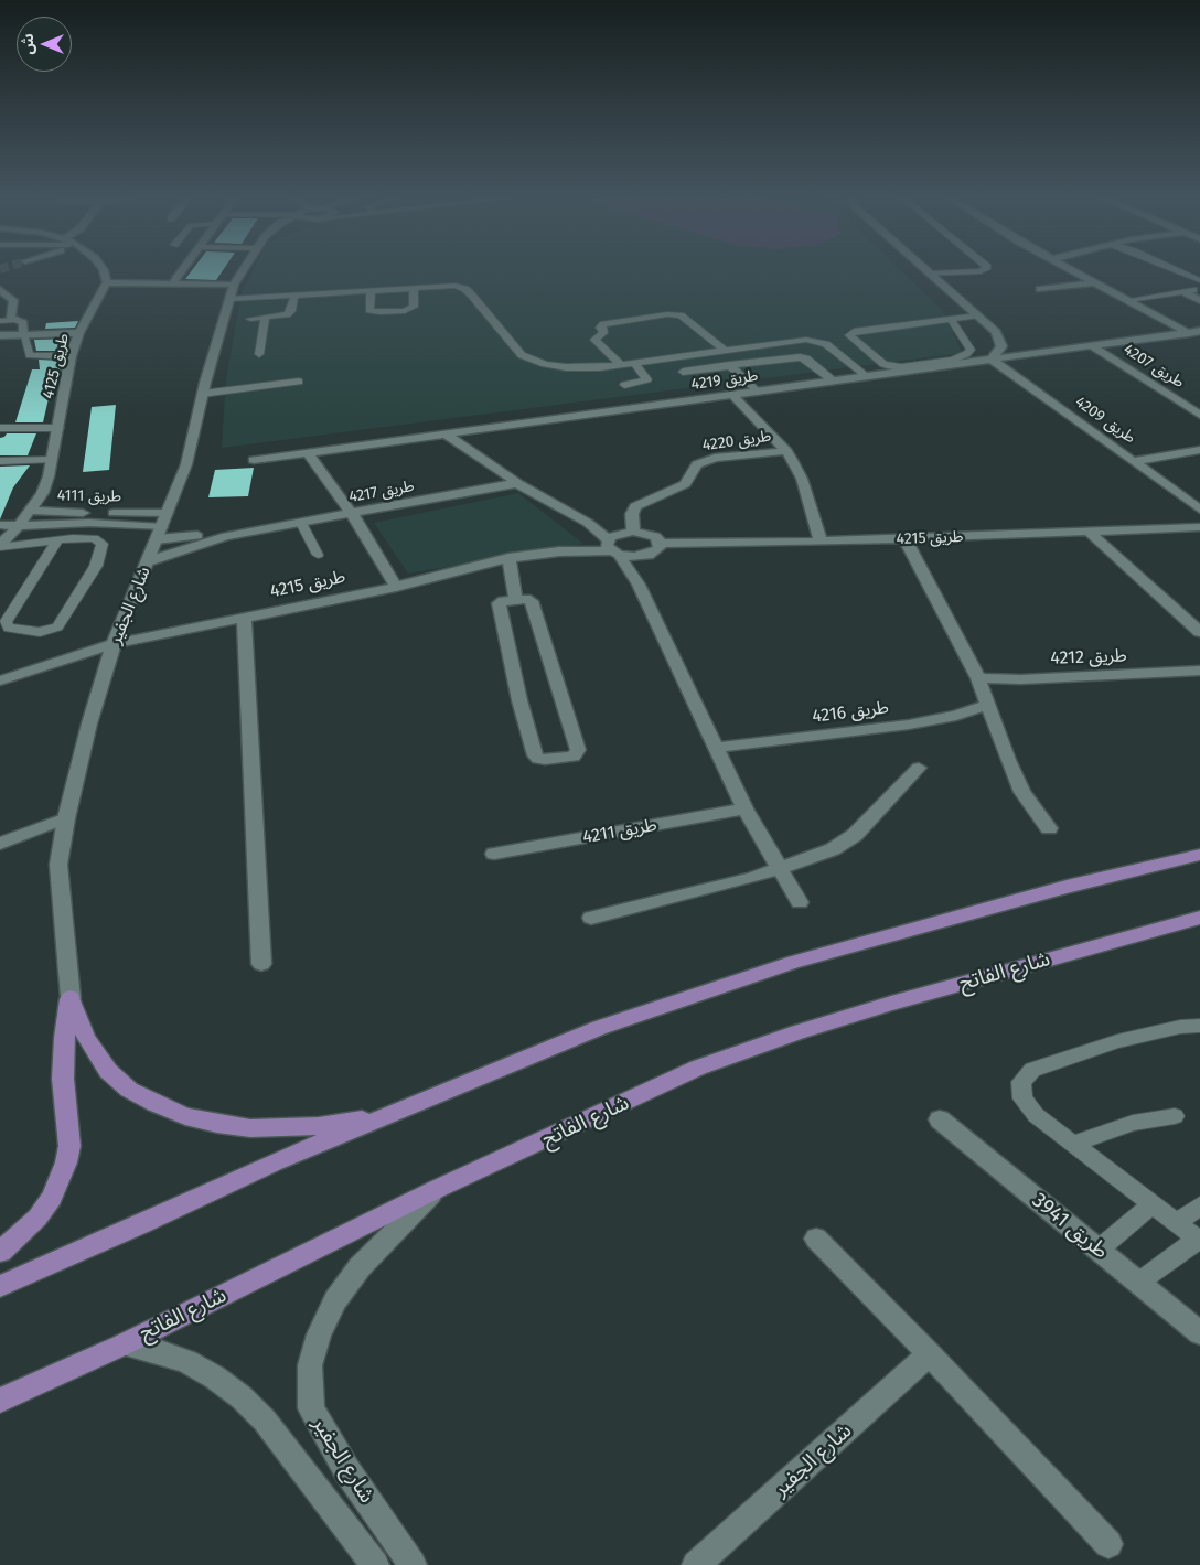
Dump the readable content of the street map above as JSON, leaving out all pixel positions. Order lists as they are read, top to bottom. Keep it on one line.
{"streets":{"main road":["شارع الفاتح"],"street":["طريق 4125","طريق 4207","طريق 4219","طريق 4209","طريق 4220","طريق 4217","طريق 4111","طريق 4215","شارع الجفير","طريق 4212","طريق 4216","طريق 4211","طريق 3941"]},"crossings":[["طريق 4125","طريق 4111"],["طريق 4207","طريق 4219"],["طريق 4219","طريق 4209"],["طريق 4219","طريق 4220"],["طريق 4220","طريق 4215"],["طريق 4217","طريق 4111"],["طريق 4217","شارع الجفير"],["طريق 4111","شارع الجفير"],["طريق 4215","شارع الجفير"],["شارع الجفير","شارع الفاتح"]],"north":"left"}
